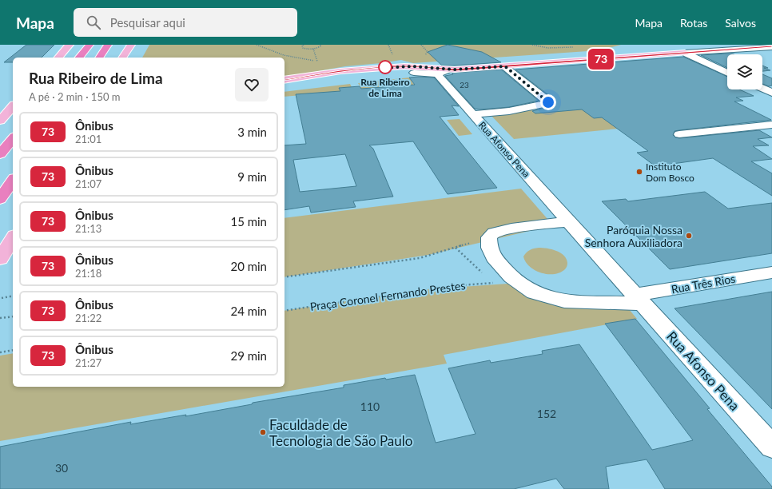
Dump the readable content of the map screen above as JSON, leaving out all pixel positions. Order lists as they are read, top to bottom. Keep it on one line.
{"streets":{"street":["Rua Afonso Pena","Rua Três Rios"],"path":["Praça Coronel Fernando Prestes"]},"crossings":[["Rua Afonso Pena","Rua Três Rios"],["Rua Três Rios","Praça Coronel Fernando Prestes"]],"places":["Rua Ribeiro de Lima","Instituto Dom Bosco","Paróquia Nossa Senhora Auxiliadora","Faculdade de Tecnologia de São Paulo"],"lines":["bus line 73"],"house_numbers":["23","110","152","30"],"page":{"header":"Mapa","search":"Pesquisar aqui","nav":["Mapa","Rotas","Salvos"],"on_map":"73","heading":["Rua Ribeiro de Lima","A pé · 2 min · 150 m"],"list":[{"mark":"73","name":"Ônibus","note":"21:01","value":"3 min"},{"mark":"73","name":"Ônibus","note":"21:07","value":"9 min"},{"mark":"73","name":"Ônibus","note":"21:13","value":"15 min"},{"mark":"73","name":"Ônibus","note":"21:18","value":"20 min"},{"mark":"73","name":"Ônibus","note":"21:22","value":"24 min"},{"mark":"73","name":"Ônibus","note":"21:27","value":"29 min"}]}}
